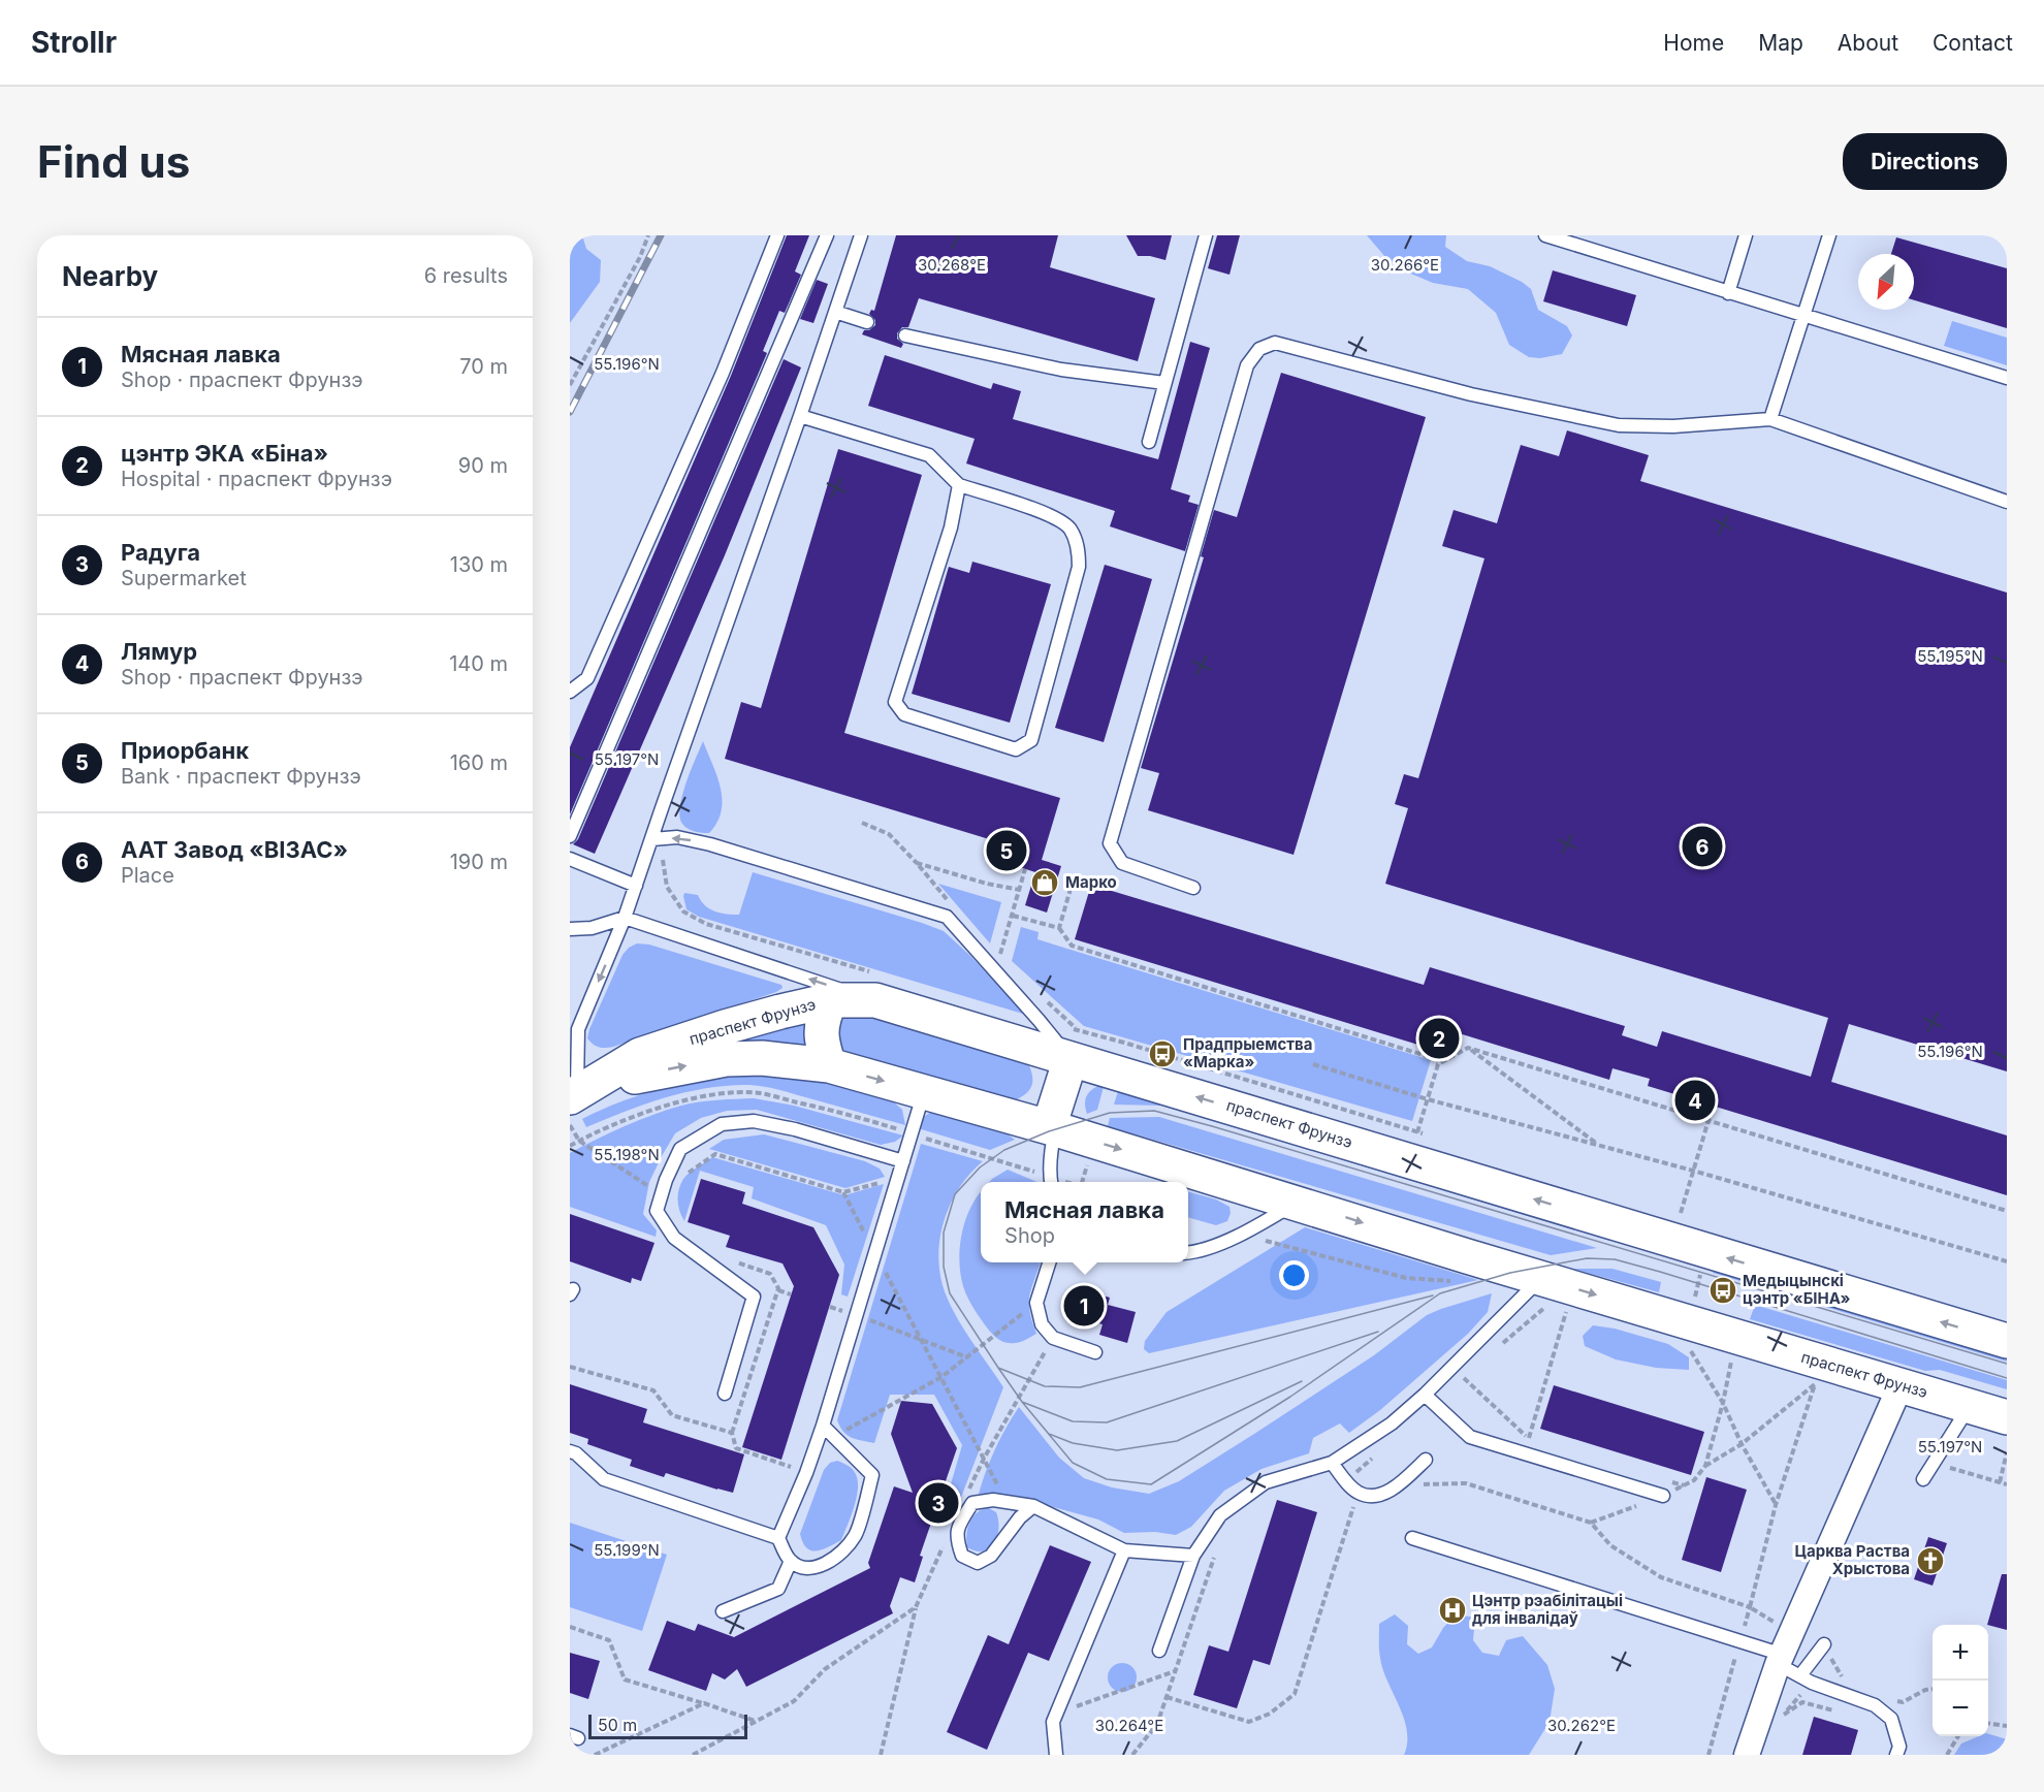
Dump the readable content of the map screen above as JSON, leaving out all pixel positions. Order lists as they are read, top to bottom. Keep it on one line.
{"streets":{"main road":["праспект Фрунзэ"]},"places":{"shop":["Марко"],"bus stop":["Прадпрыемства «Марка»","Медыцынскі цэнтр «БІНА»"],"church":["Царква Раства Хрыстова"],"hospital":["Цэнтр рэабілітацыі для інвалідаў"]},"scale_bar":"50 m","north":"bottom left","page":{"header":"Strollr","nav":["Home","Map","About","Contact"],"buttons":"Directions","title":"Find us","heading":["Nearby","6 results"],"list":[{"mark":"1","name":"Мясная лавка","note":"Shop · праспект Фрунзэ","value":"70 m"},{"mark":"2","name":"цэнтр ЭКА «Біна»","note":"Hospital · праспект Фрунзэ","value":"90 m"},{"mark":"3","name":"Радуга","note":"Supermarket","value":"130 m"},{"mark":"4","name":"Лямур","note":"Shop · праспект Фрунзэ","value":"140 m"},{"mark":"5","name":"Приорбанк","note":"Bank · праспект Фрунзэ","value":"160 m"},{"mark":"6","name":"ААТ Завод «ВІЗАС»","note":"Place","value":"190 m"}],"pins":["6","5","2","4","1","3"],"popup":["Мясная лавка","Shop"],"map_buttons":["+","−"],"scale":"50 m"},"coordinates":["30.268°E","30.266°E","55.196°N","55.195°N","55.197°N","55.198°N","55.199°N","30.264°E","30.262°E"]}
